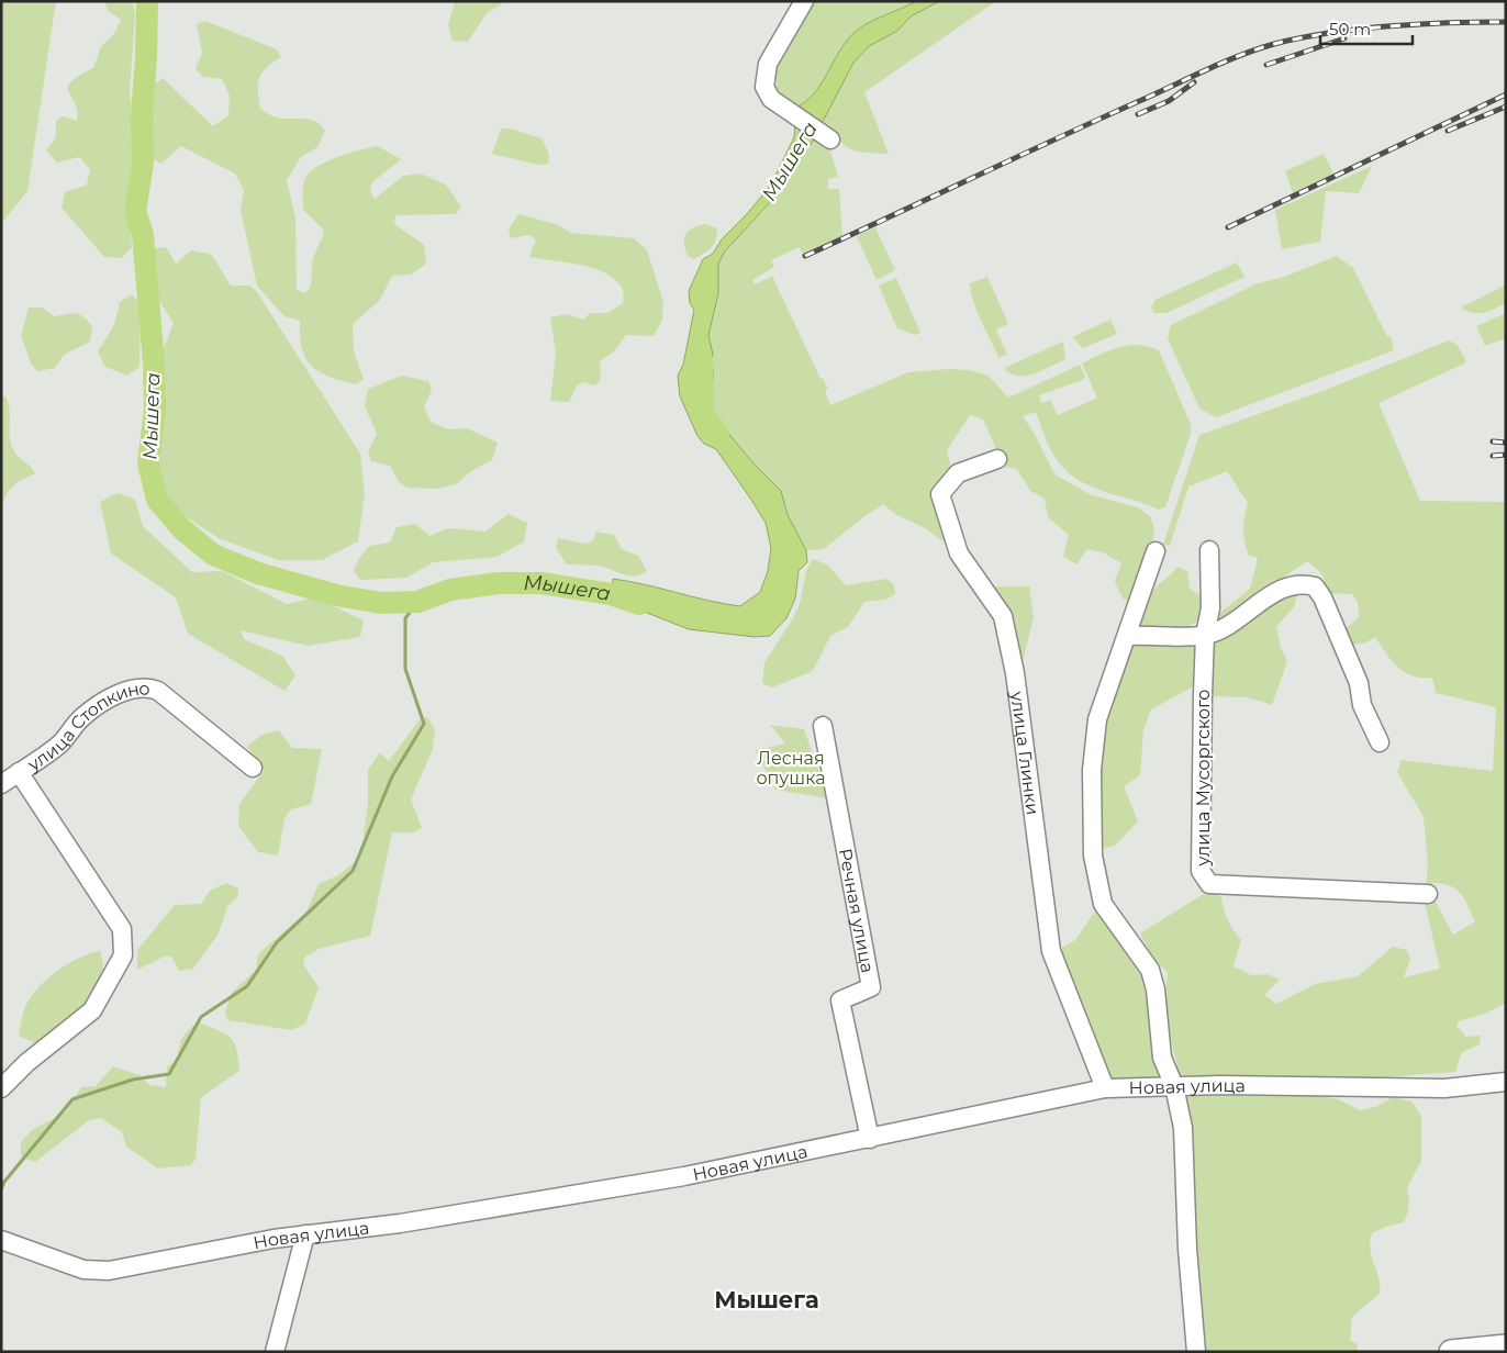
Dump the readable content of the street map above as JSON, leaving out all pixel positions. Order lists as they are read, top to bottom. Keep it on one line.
{"streets":{"street":["улица Стопкино","улица Глинки","улица Мусоргского","Речная улица","Новая улица"]},"crossings":[["улица Глинки","Новая улица"],["Речная улица","Новая улица"]],"districts":["Мышега"],"water":["Мышега"],"parks":["Лесная опушка"],"scale_bar":"50 m"}
